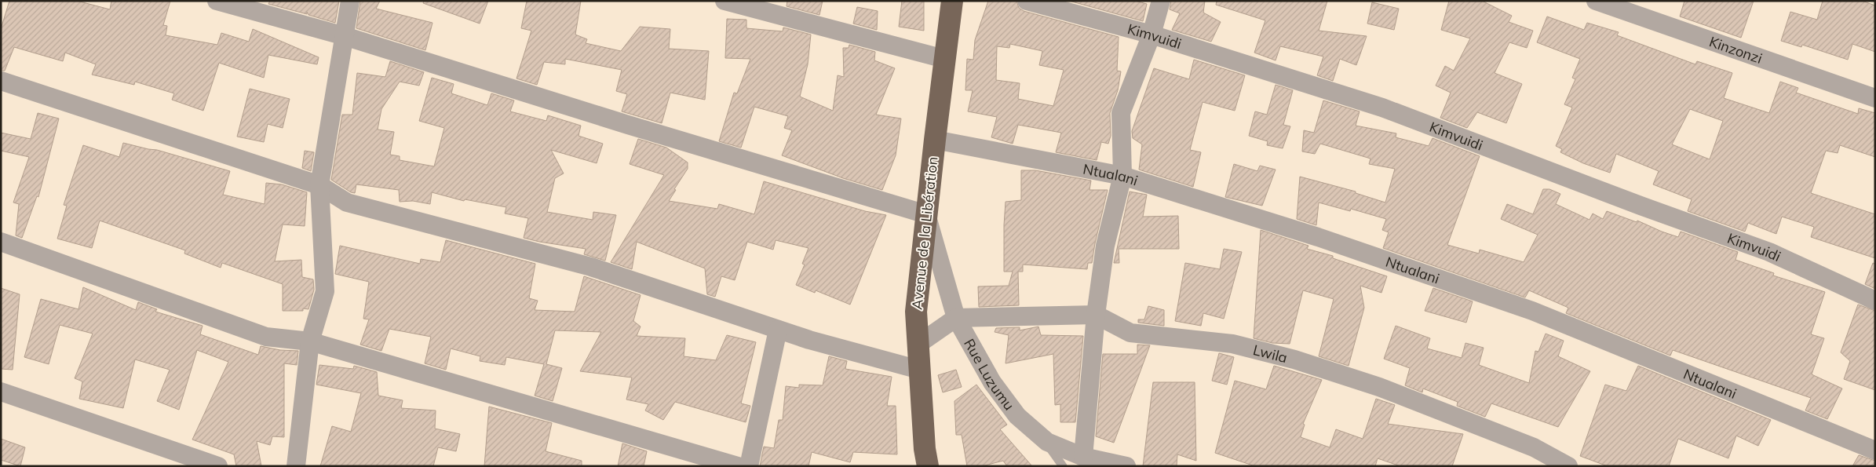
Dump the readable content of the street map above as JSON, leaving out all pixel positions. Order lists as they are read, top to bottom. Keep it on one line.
{"streets":{"highway":["Avenue de la Libération"],"street":["Kimvuidi","Kinzonzi","Ntualani","Lwila","Rue Luzumu"]},"crossings":[["Ntualani","Avenue de la Libération"],["Avenue de la Libération","Rue Luzumu"],["Lwila","Rue Luzumu"]]}
